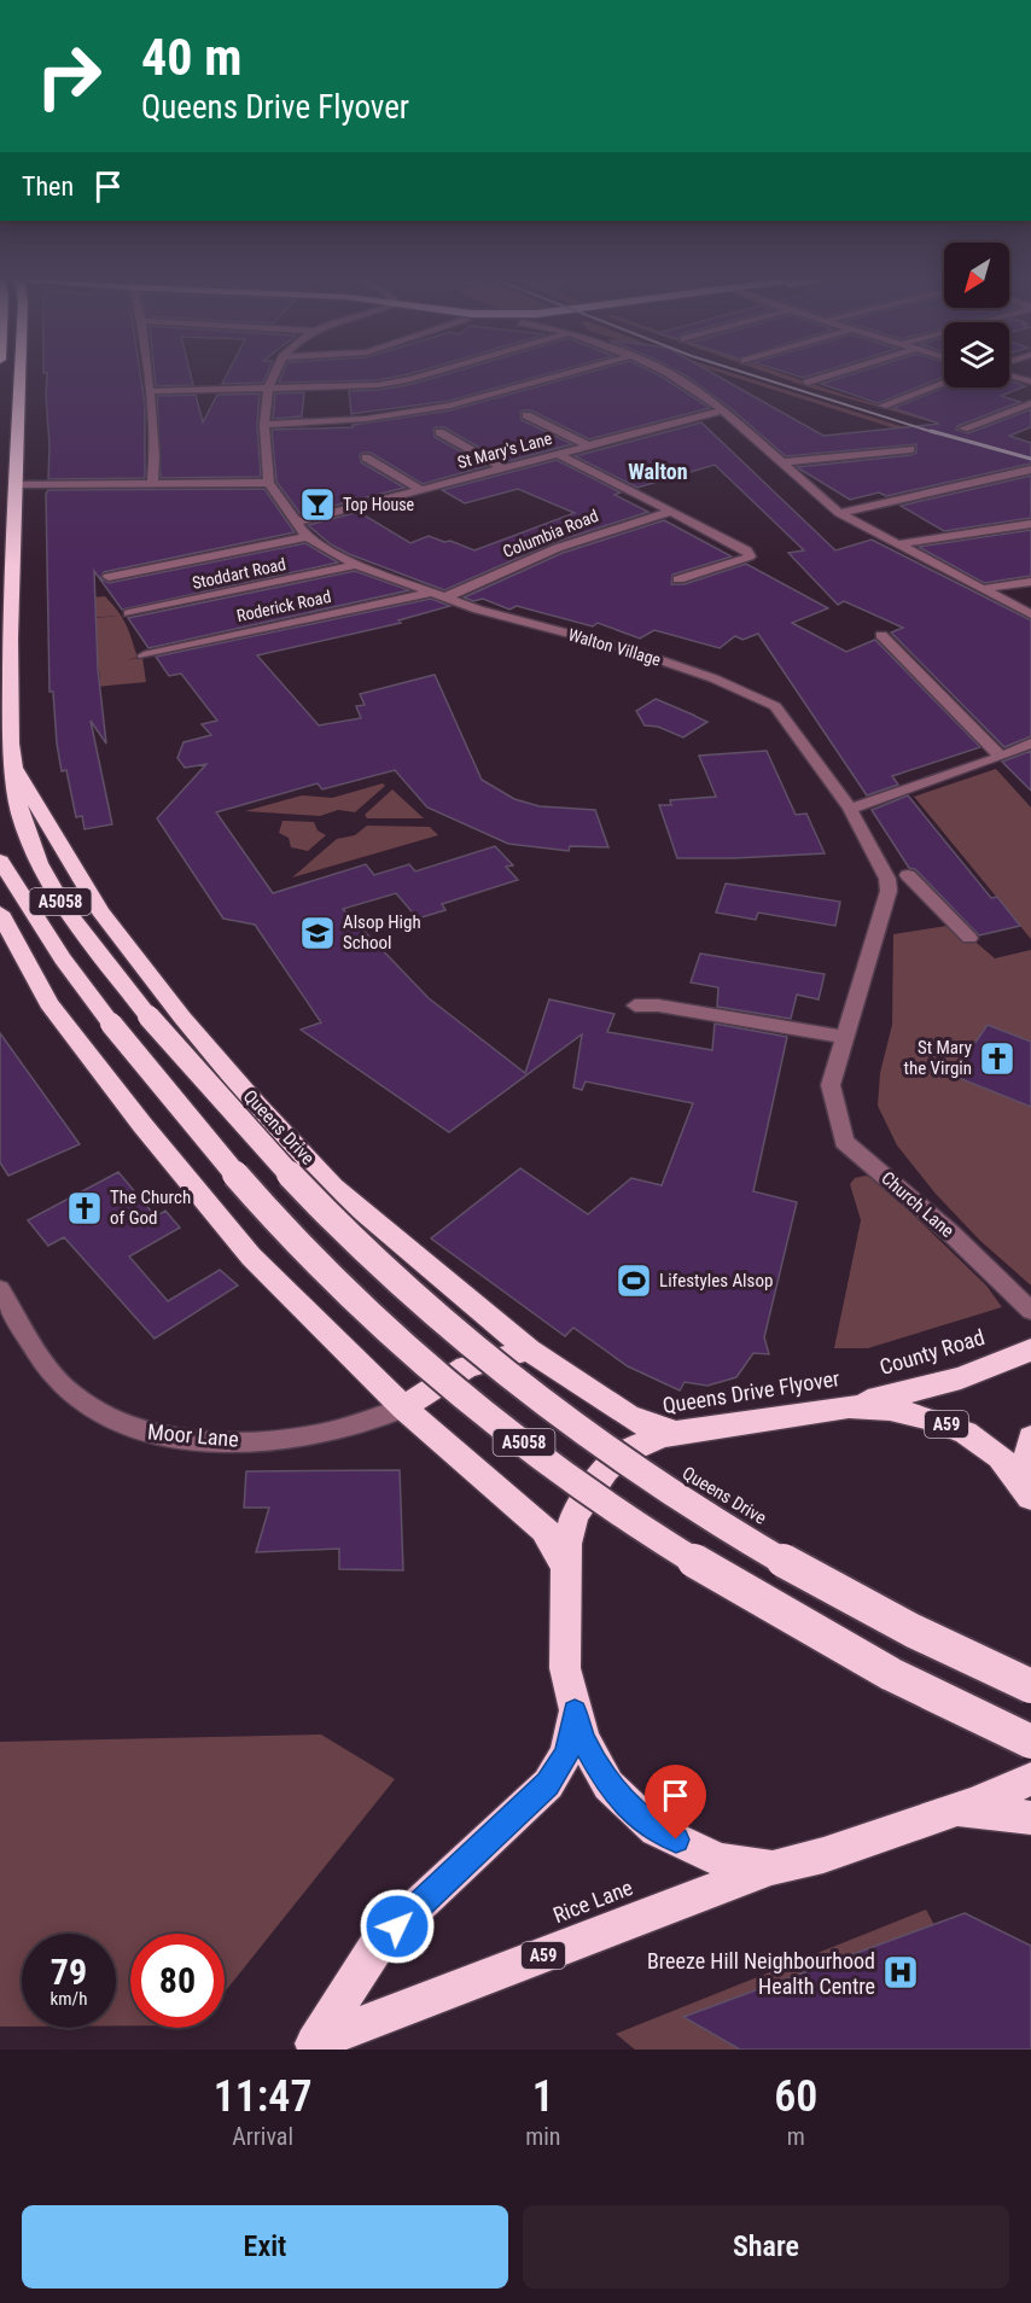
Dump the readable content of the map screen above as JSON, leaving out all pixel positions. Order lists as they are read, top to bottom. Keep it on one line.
{"streets":{"highway":["A5058","Queens Drive","County Road","Queens Drive Flyover","A59","Rice Lane"],"street":["St Mary's Lane","Columbia Road","Stoddart Road","Roderick Road","Walton Village","Church Lane","Moor Lane"]},"crossings":[["St Mary's Lane","Walton Village"],["Columbia Road","Walton Village"],["Stoddart Road","Walton Village"],["Roderick Road","Walton Village"],["Walton Village","Church Lane"],["County Road","Queens Drive Flyover"],["Queens Drive Flyover","A59"],["Queens Drive Flyover","Rice Lane"]],"districts":["Walton"],"places":{"bar":["Top House"],"school or university":["Alsop High School"],"church":["St Mary the Virgin","The Church of God"],"sports":["Lifestyles Alsop"],"hospital":["Breeze Hill Neighbourhood Health Centre"]},"north":"bottom left","page":{"turn":["40 m","Queens Drive Flyover"],"then":"Then","speed":"79 km/h","limit":"80","eta":["11:47","Arrival","1","min","60","m"],"buttons":["Exit","Share"]}}
